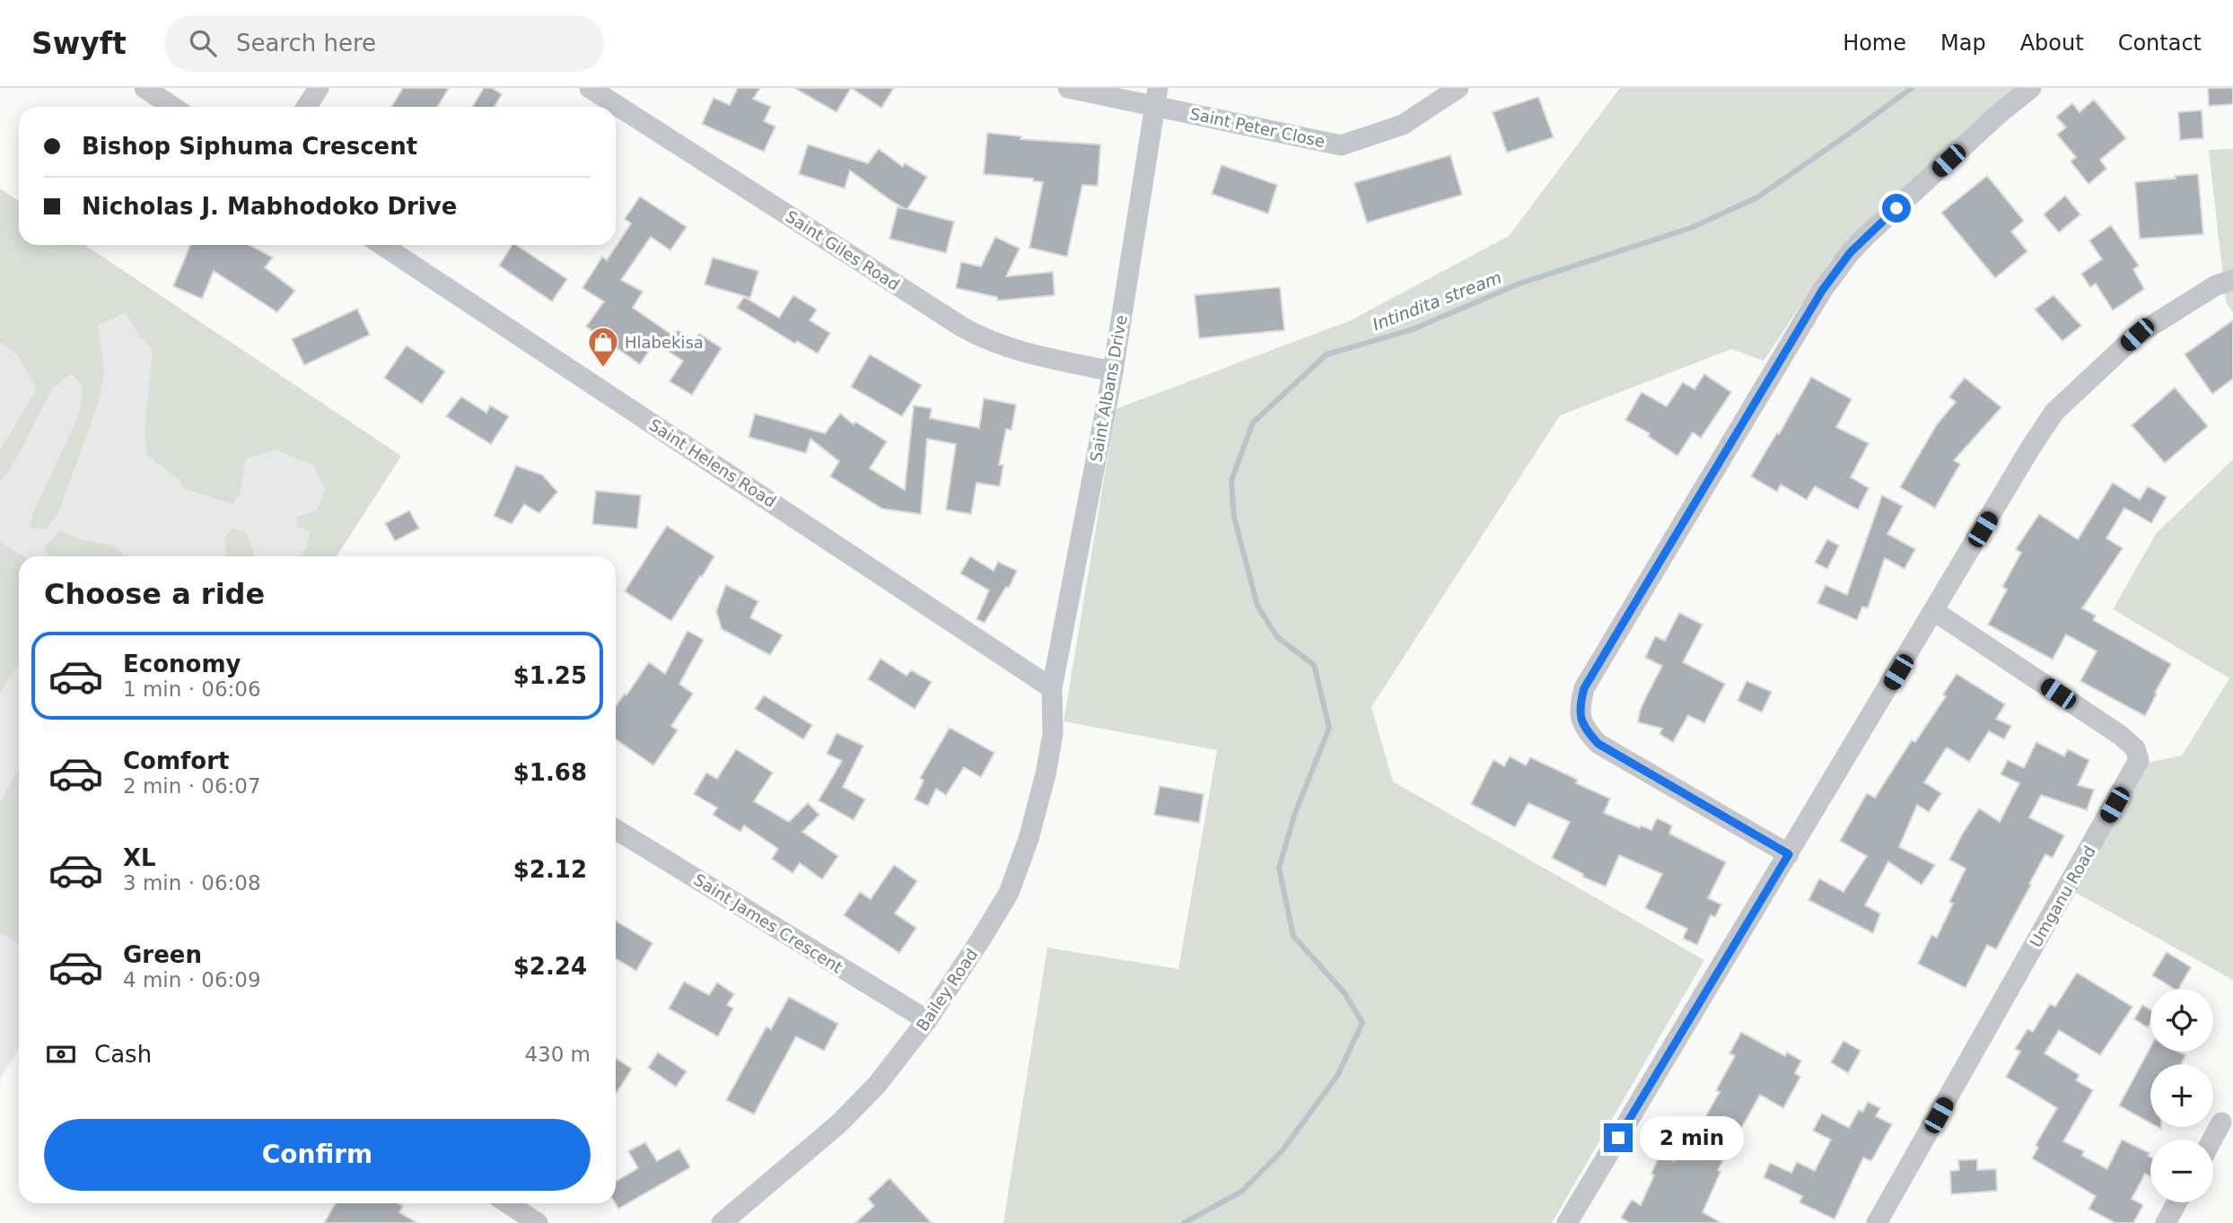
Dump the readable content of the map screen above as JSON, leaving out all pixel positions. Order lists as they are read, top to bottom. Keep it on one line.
{"streets":{"street":["Saint Peter Close","Saint Giles Road","Saint Albans Drive","Saint Helens Road","Umganu Road","Saint James Crescent","Bailey Road"]},"crossings":[["Saint Peter Close","Saint Albans Drive"],["Saint Giles Road","Saint Albans Drive"],["Saint Albans Drive","Saint Helens Road"],["Saint Albans Drive","Bailey Road"],["Saint Helens Road","Bailey Road"],["Saint James Crescent","Bailey Road"]],"water":["Intindita stream"],"places":{"shop":["Hlabekisa"]},"page":{"header":"Swyft","search":"Search here","nav":["Home","Map","About","Contact"],"banner":["Bishop Siphuma Crescent","Nicholas J. Mabhodoko Drive"],"heading":"Choose a ride","list":[{"name":"Economy","note":"1 min · 06:06","value":"$1.25"},{"name":"Comfort","note":"2 min · 06:07","value":"$1.68"},{"name":"XL","note":"3 min · 06:08","value":"$2.12"},{"name":"Green","note":"4 min · 06:09","value":"$2.24"}],"map_buttons":["+","−"],"pay":["Cash","430 m"],"buttons":"Confirm","bubble":"2 min"}}
